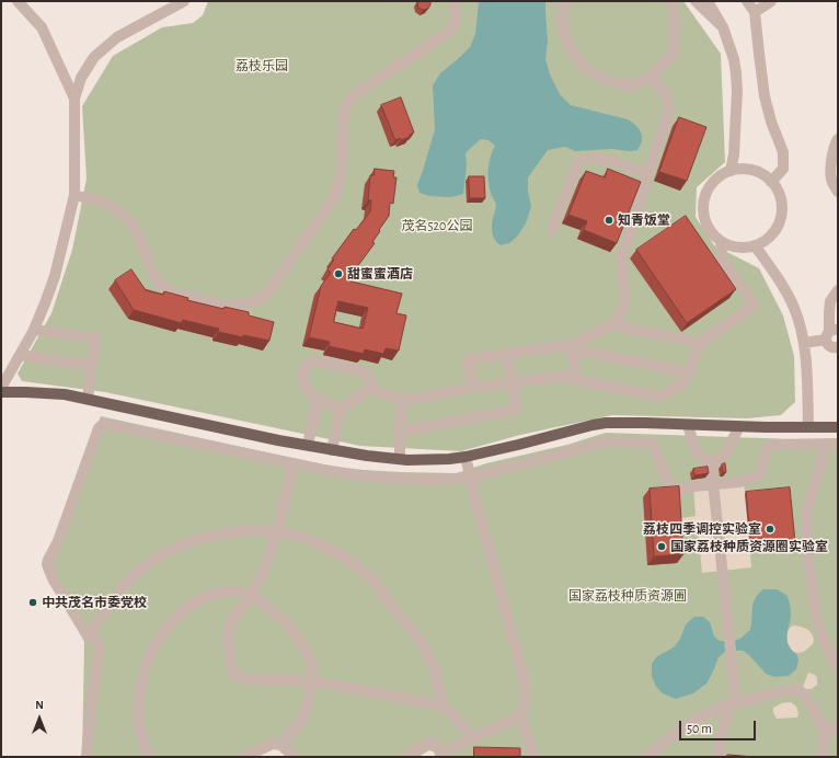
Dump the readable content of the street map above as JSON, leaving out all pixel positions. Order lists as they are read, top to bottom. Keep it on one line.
{"parks":["荔枝乐园","茂名520公园","国家荔枝种质资源圃"],"places":["知青饭堂","甜蜜蜜酒店","荔枝四季调控实验室","国家荔枝种质资源圈实验室","中共茂名市委党校"],"scale_bar":"50 m","north":"top"}
